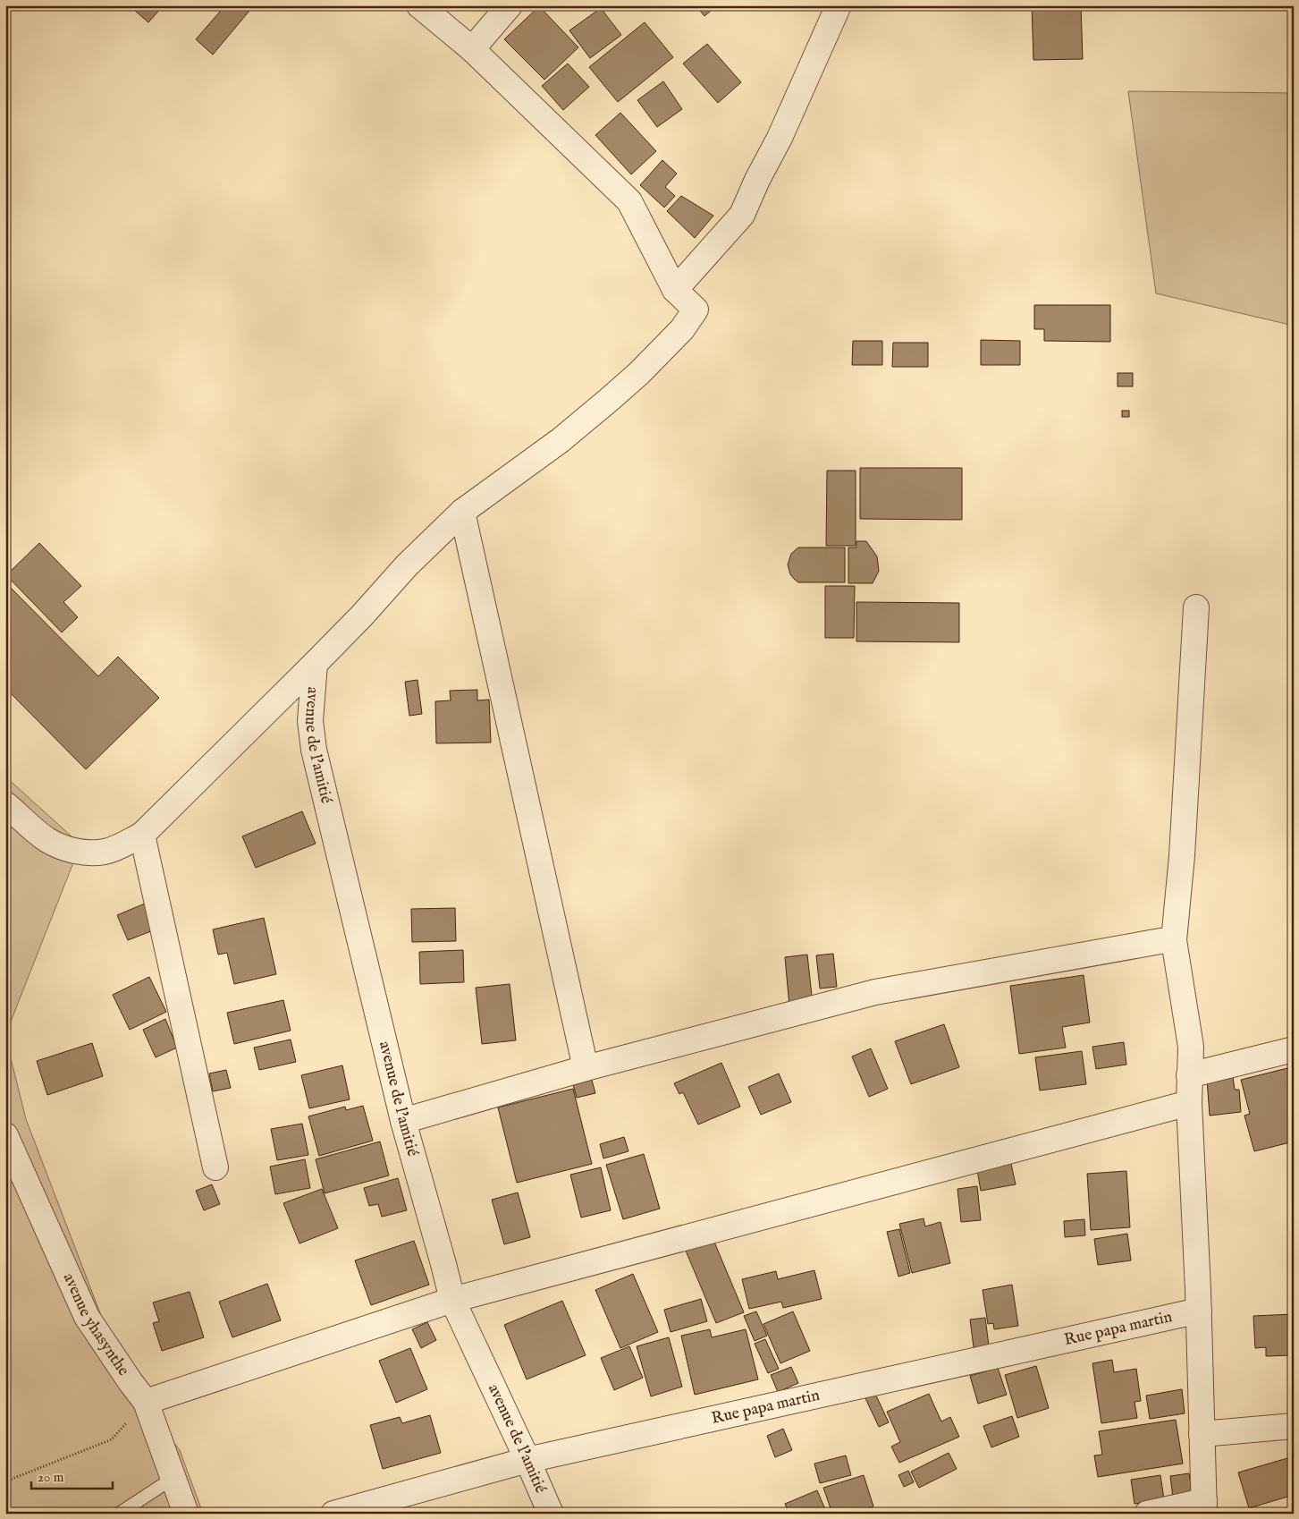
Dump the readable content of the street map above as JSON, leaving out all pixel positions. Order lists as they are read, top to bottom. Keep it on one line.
{"streets":{"street":["avenue de l'amitié","avenue yhasynthe","Rue papa martin"]},"crossings":[["avenue de l'amitié","Rue papa martin"]],"scale_bar":"20 m"}
